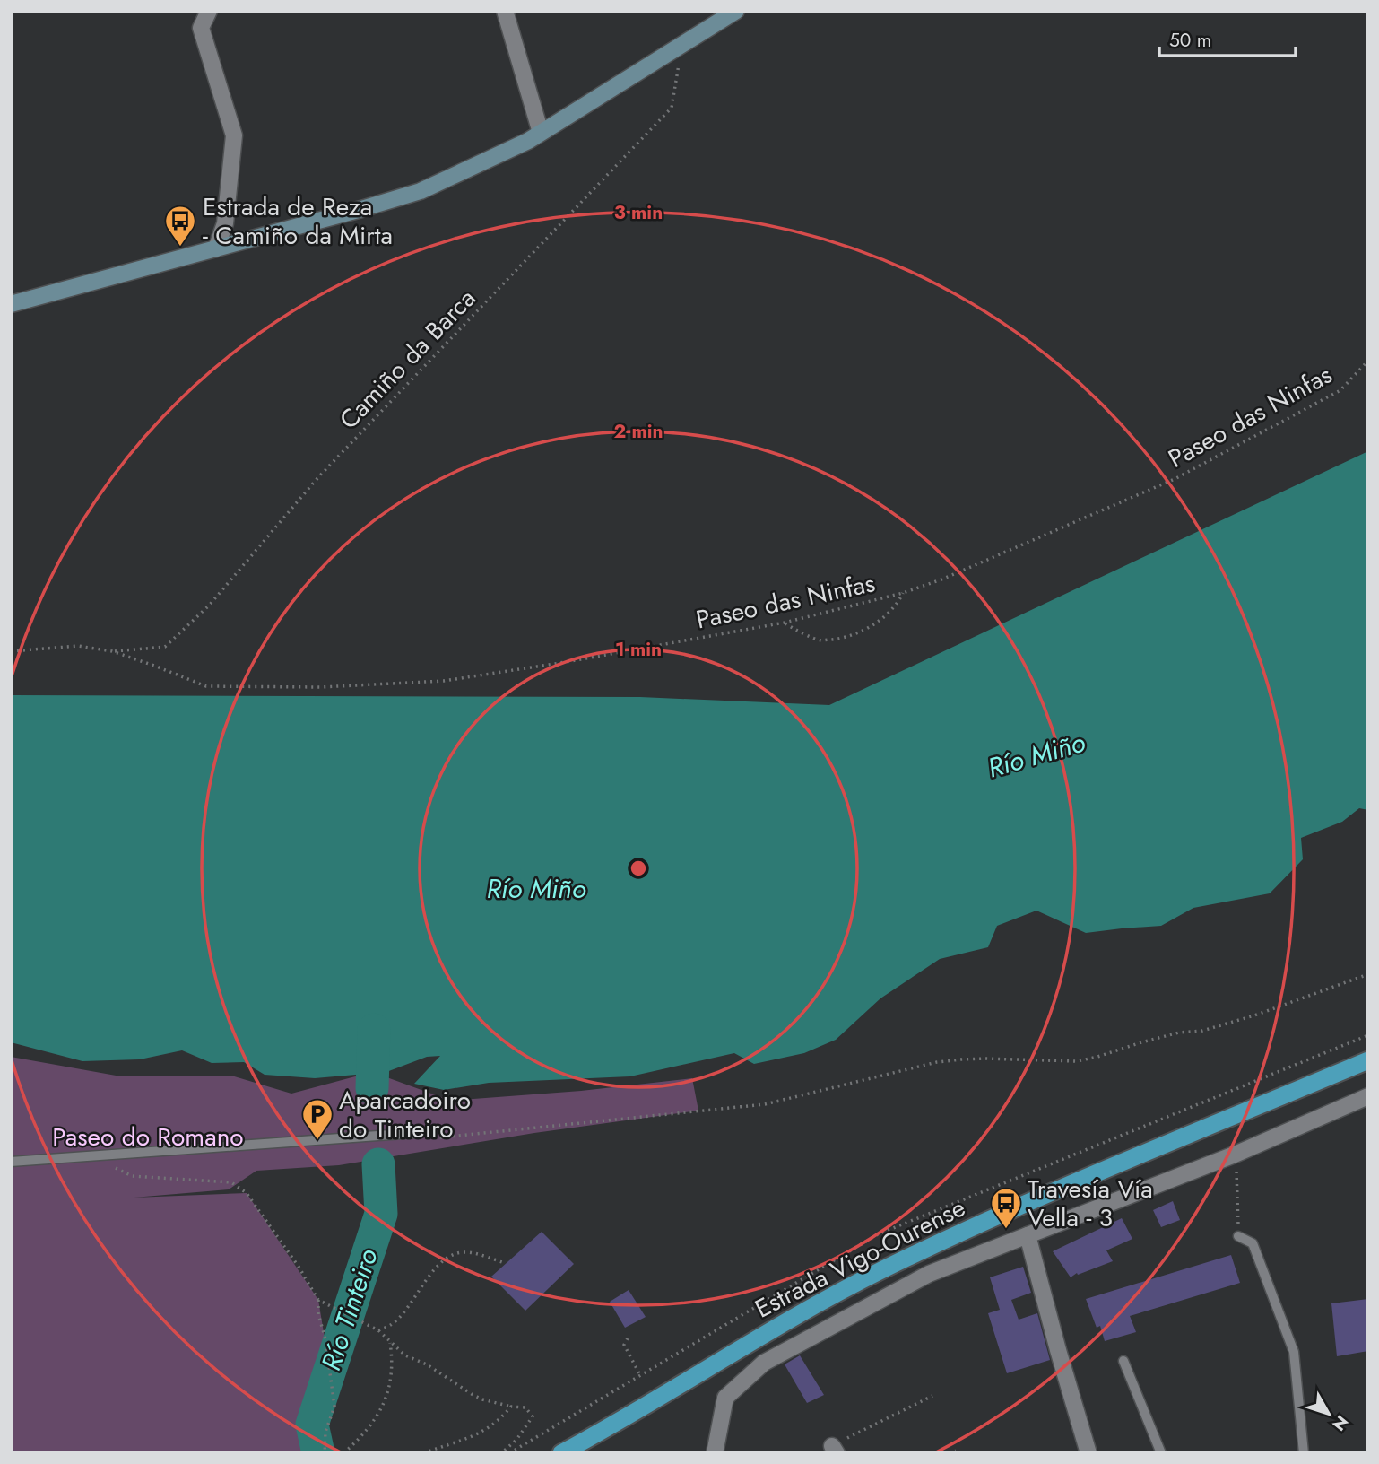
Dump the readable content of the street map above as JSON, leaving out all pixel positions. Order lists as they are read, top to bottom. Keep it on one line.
{"streets":{"highway":["Estrada Vigo-Ourense"],"path":["Camiño da Barca","Paseo das Ninfas"]},"crossings":[["Camiño da Barca","Paseo das Ninfas"]],"water":["Río Miño","Río Tinteiro"],"parks":["Paseo do Romano"],"places":{"bus stop":["Estrada de Reza - Camiño da Mirta","Travesía Vía Vella - 3"],"parking":["Aparcadoiro do Tinteiro"]},"scale_bar":"50 m","north":"bottom right","rings":["3 min","2 min","1 min"]}
